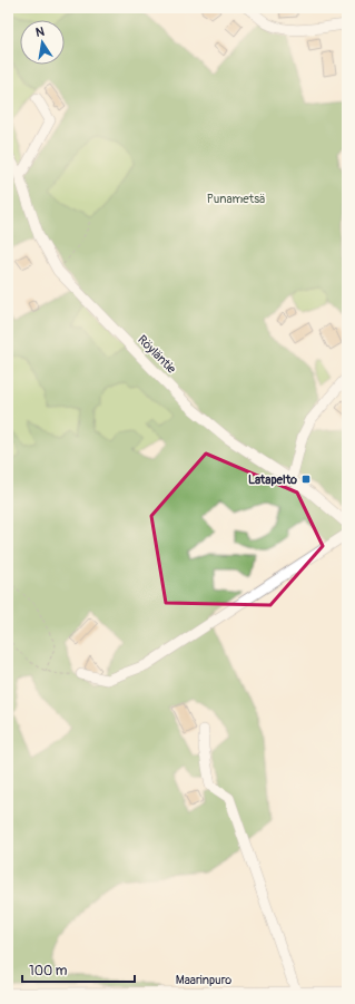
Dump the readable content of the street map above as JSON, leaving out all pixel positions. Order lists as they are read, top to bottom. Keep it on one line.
{"streets":{"street":["Röyläntie","Maarinpuro"]},"parks":["Punametsä"],"places":{"transit":["Latapelto"]},"scale_bar":"100 m","north":"top"}
